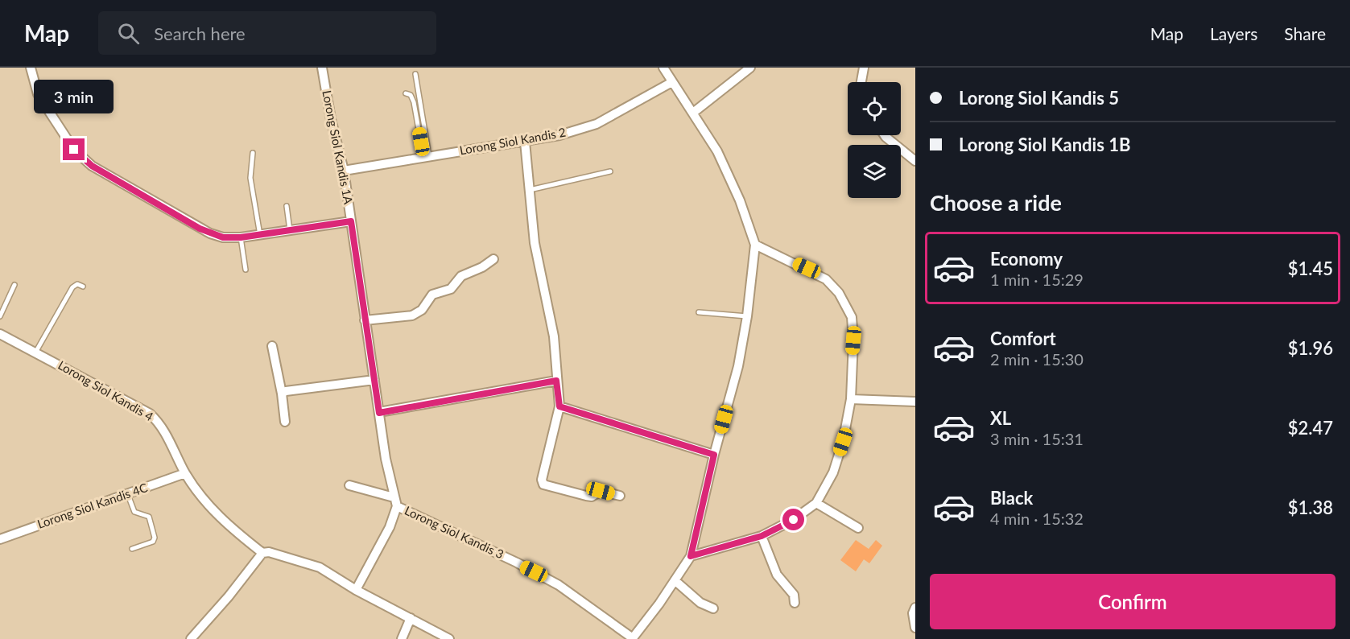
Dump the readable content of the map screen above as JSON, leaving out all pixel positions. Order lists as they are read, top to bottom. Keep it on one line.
{"streets":{"street":["Lorong Siol Kandis 2","Lorong Siol Kandis 1A","Lorong Siol Kandis 4","Lorong Siol Kandis 4C","Lorong Siol Kandis 3"]},"crossings":[["Lorong Siol Kandis 2","Lorong Siol Kandis 1A"],["Lorong Siol Kandis 1A","Lorong Siol Kandis 3"],["Lorong Siol Kandis 4","Lorong Siol Kandis 4C"]],"page":{"header":"Map","search":"Search here","nav":["Map","Layers","Share"],"banner":["Lorong Siol Kandis 5","Lorong Siol Kandis 1B"],"bubble":"3 min","heading":"Choose a ride","list":[{"name":"Economy","note":"1 min · 15:29","value":"$1.45"},{"name":"Comfort","note":"2 min · 15:30","value":"$1.96"},{"name":"XL","note":"3 min · 15:31","value":"$2.47"},{"name":"Black","note":"4 min · 15:32","value":"$1.38"}],"buttons":"Confirm"}}
